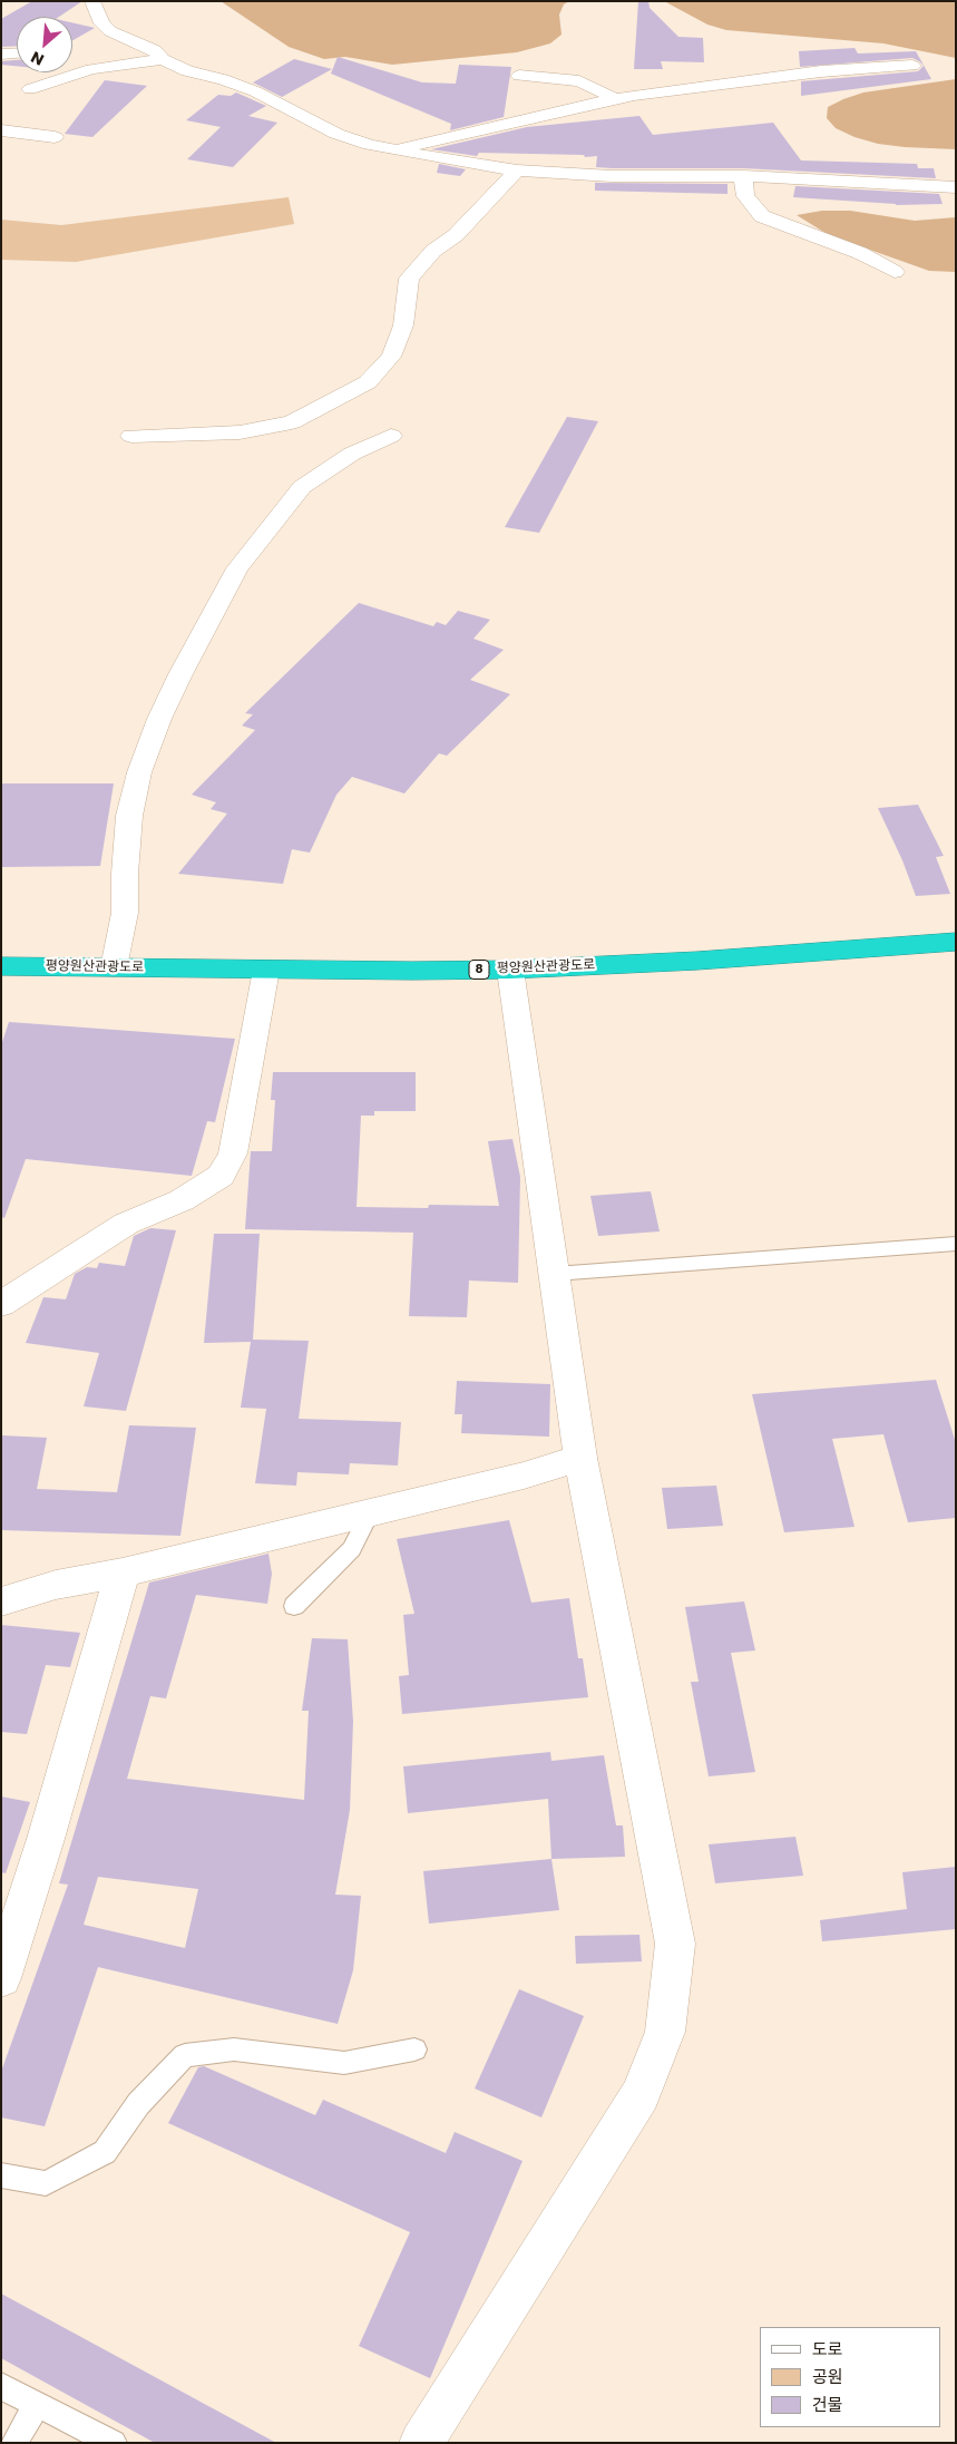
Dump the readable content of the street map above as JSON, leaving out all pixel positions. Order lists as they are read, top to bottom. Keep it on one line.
{"streets":{"highway":["평양원산관광도로","8"]},"legend":["도로","공원","건물"],"north":"bottom left"}
